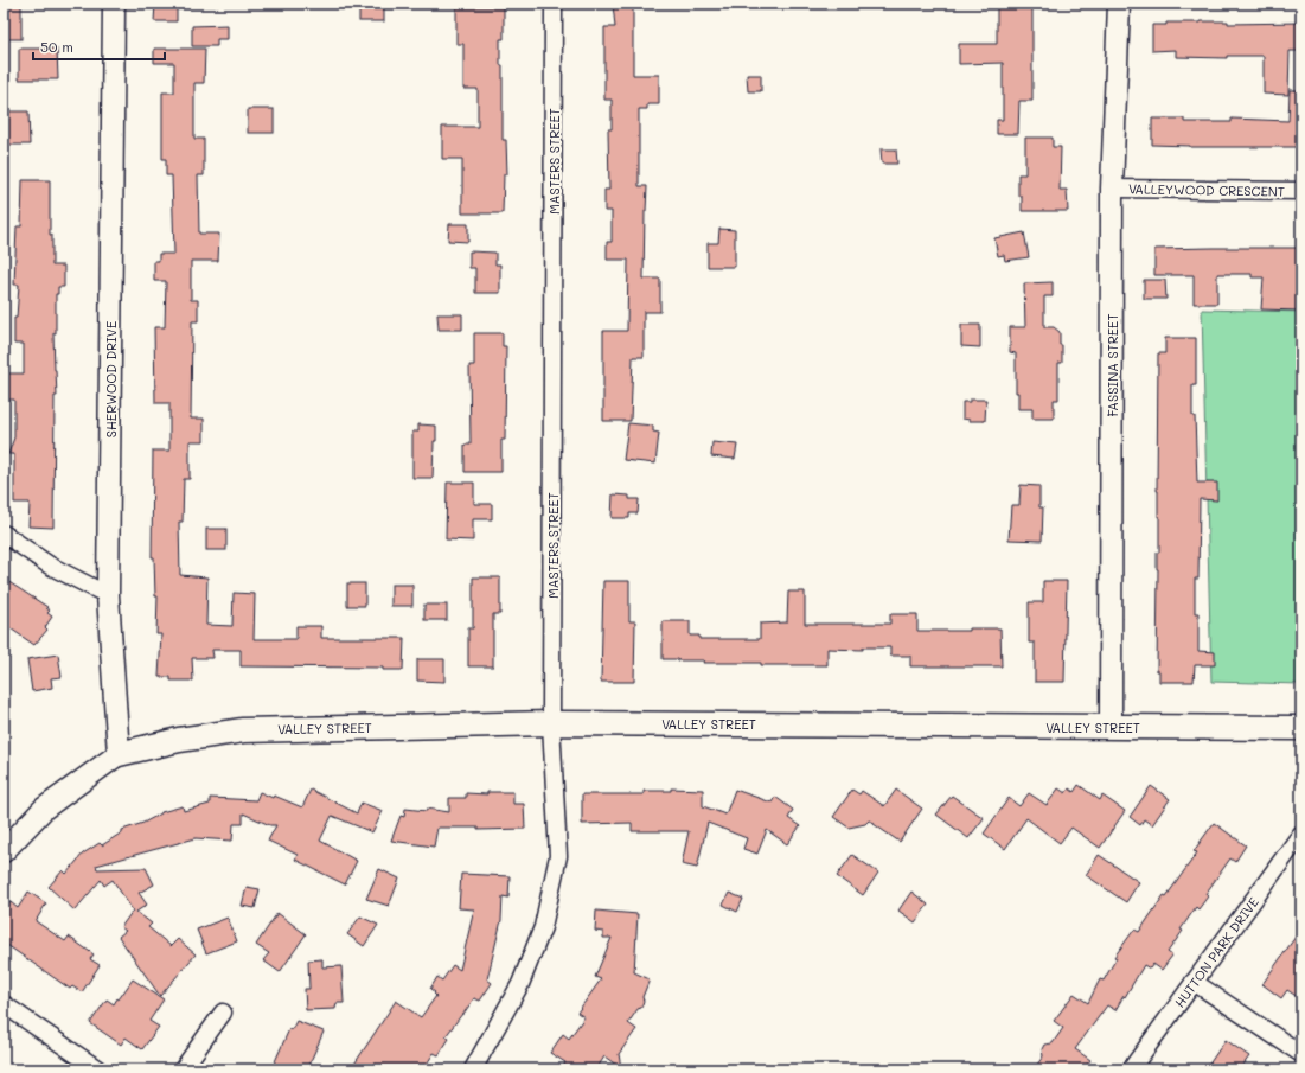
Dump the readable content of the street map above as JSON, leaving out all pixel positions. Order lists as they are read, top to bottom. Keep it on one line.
{"streets":{"main road":["VALLEY STREET"],"street":["MASTERS STREET","VALLEYWOOD CRESCENT","FASSINA STREET","SHERWOOD DRIVE","HUTTON PARK DRIVE"]},"crossings":[["MASTERS STREET","VALLEY STREET"],["VALLEYWOOD CRESCENT","FASSINA STREET"],["FASSINA STREET","VALLEY STREET"],["SHERWOOD DRIVE","VALLEY STREET"]],"scale_bar":"50 m"}
